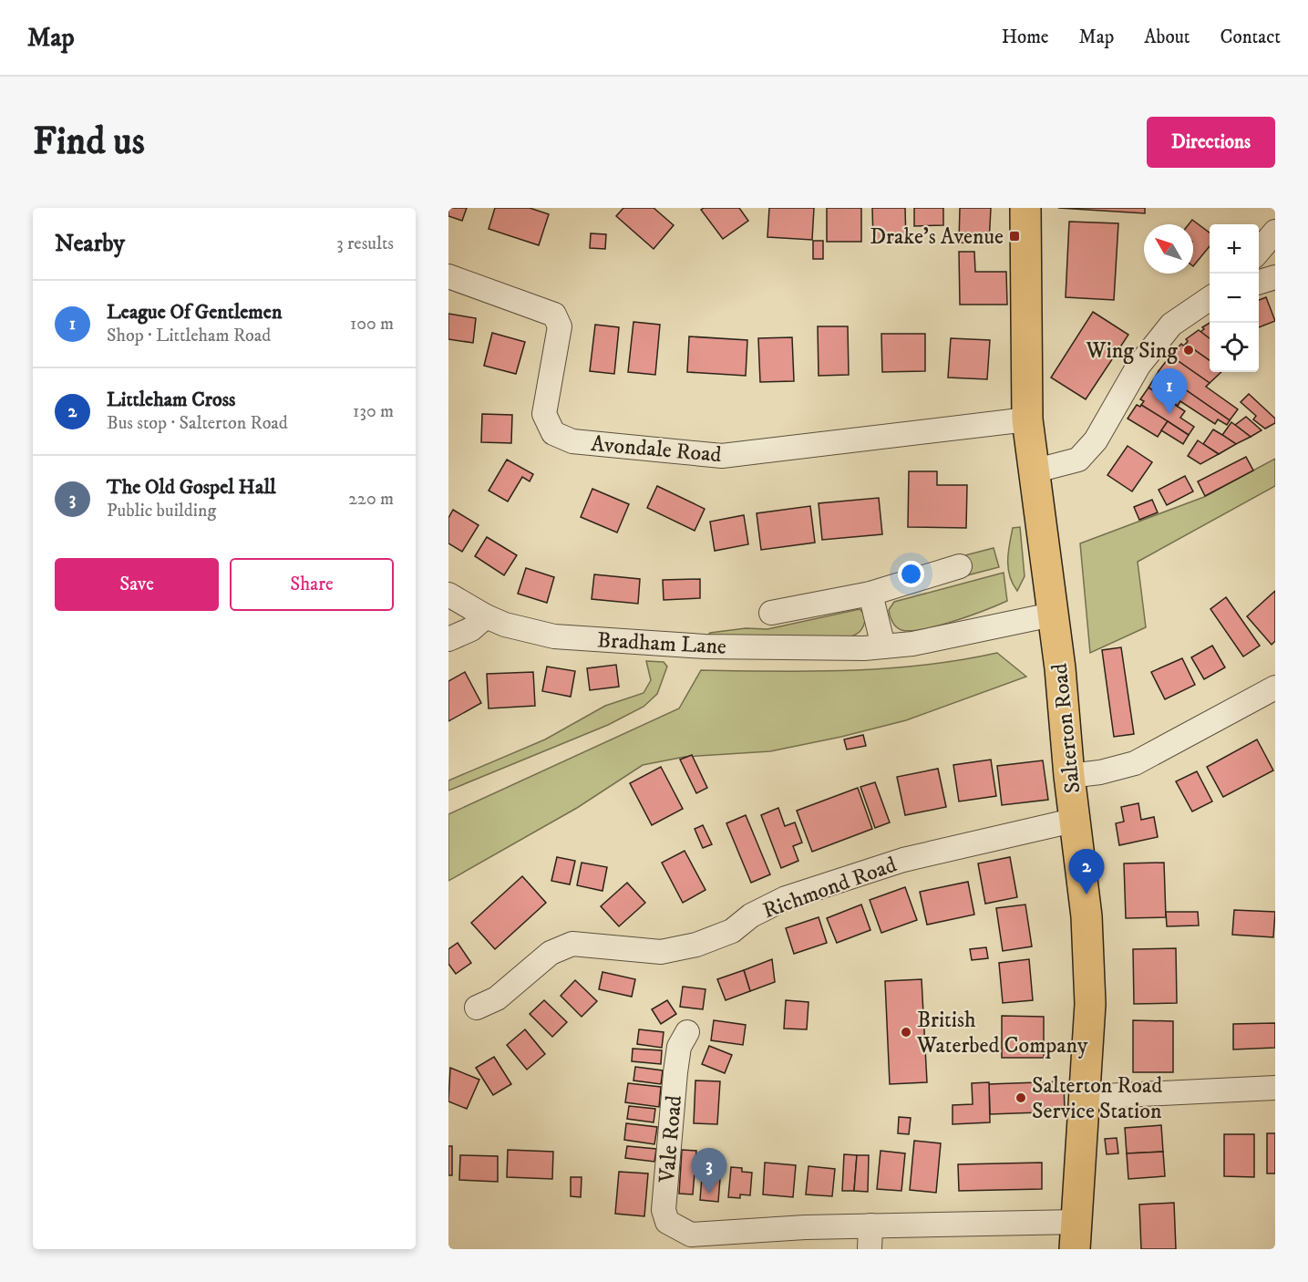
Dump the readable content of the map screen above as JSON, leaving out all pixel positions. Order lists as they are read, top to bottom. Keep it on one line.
{"streets":{"main road":["Salterton Road"],"street":["Avondale Road","Bradham Lane","Richmond Road","Vale Road"]},"crossings":[["Avondale Road","Salterton Road"],["Bradham Lane","Salterton Road"],["Salterton Road","Richmond Road"]],"places":{"transit":["Drake's Avenue"],"other":["Wing Sing","British Waterbed Company","Salterton Road Service Station"]},"north":"top left","page":{"header":"Map","nav":["Home","Map","About","Contact"],"buttons":["Directions",["Save","Share"]],"title":"Find us","heading":["Nearby","3 results"],"map_buttons":["+","−"],"list":[{"mark":"1","name":"League Of Gentlemen","note":"Shop · Littleham Road","value":"100 m"},{"mark":"2","name":"Littleham Cross","note":"Bus stop · Salterton Road","value":"130 m"},{"mark":"3","name":"The Old Gospel Hall","note":"Public building","value":"220 m"}],"pins":["1","2","3"]}}
